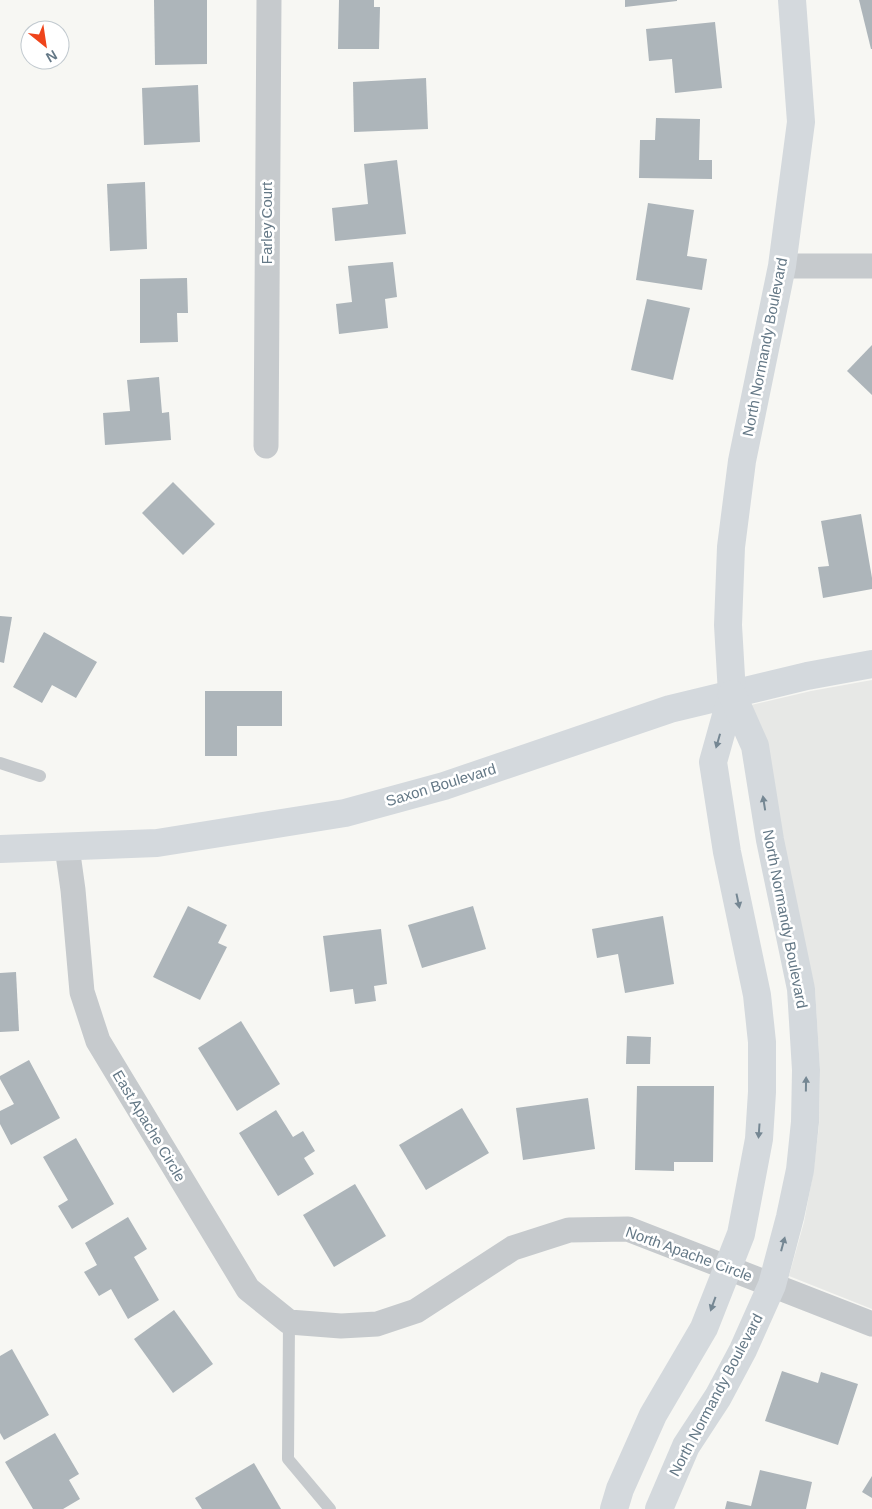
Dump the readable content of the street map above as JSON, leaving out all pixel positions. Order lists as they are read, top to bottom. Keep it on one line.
{"streets":{"street":["Farley Court","North Normandy Boulevard","Saxon Boulevard","East Apache Circle","North Apache Circle"]},"crossings":[["North Normandy Boulevard","Saxon Boulevard"],["North Normandy Boulevard","North Apache Circle"],["Saxon Boulevard","East Apache Circle"],["East Apache Circle","North Apache Circle"]],"north":"bottom right"}
